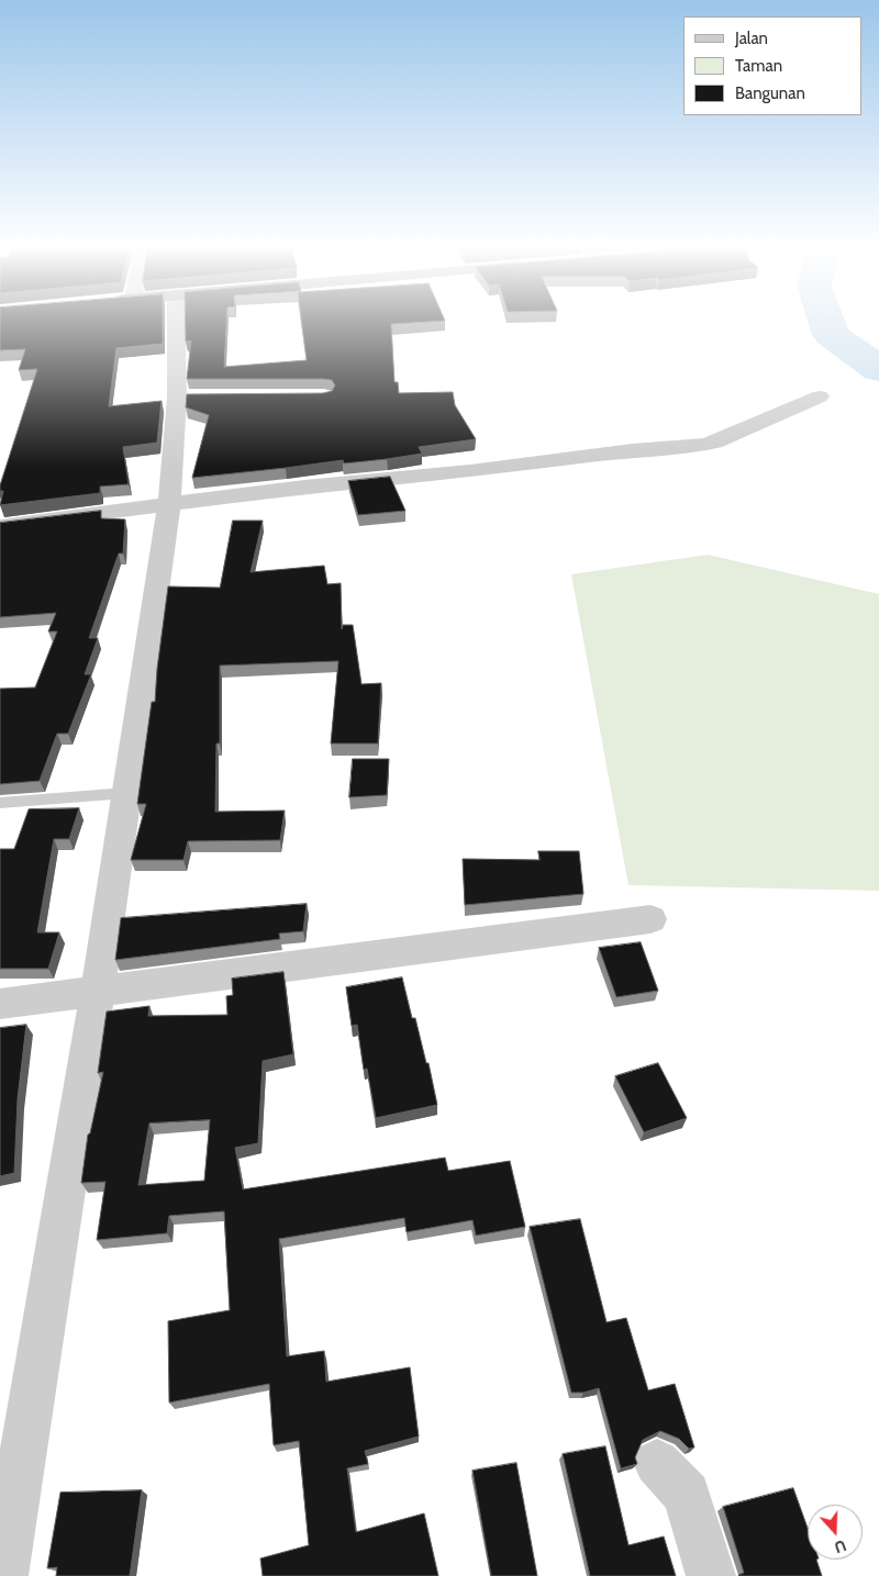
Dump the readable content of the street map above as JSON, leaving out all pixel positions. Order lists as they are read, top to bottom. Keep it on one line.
{"legend":["Jalan","Taman","Bangunan"],"north":"bottom"}
